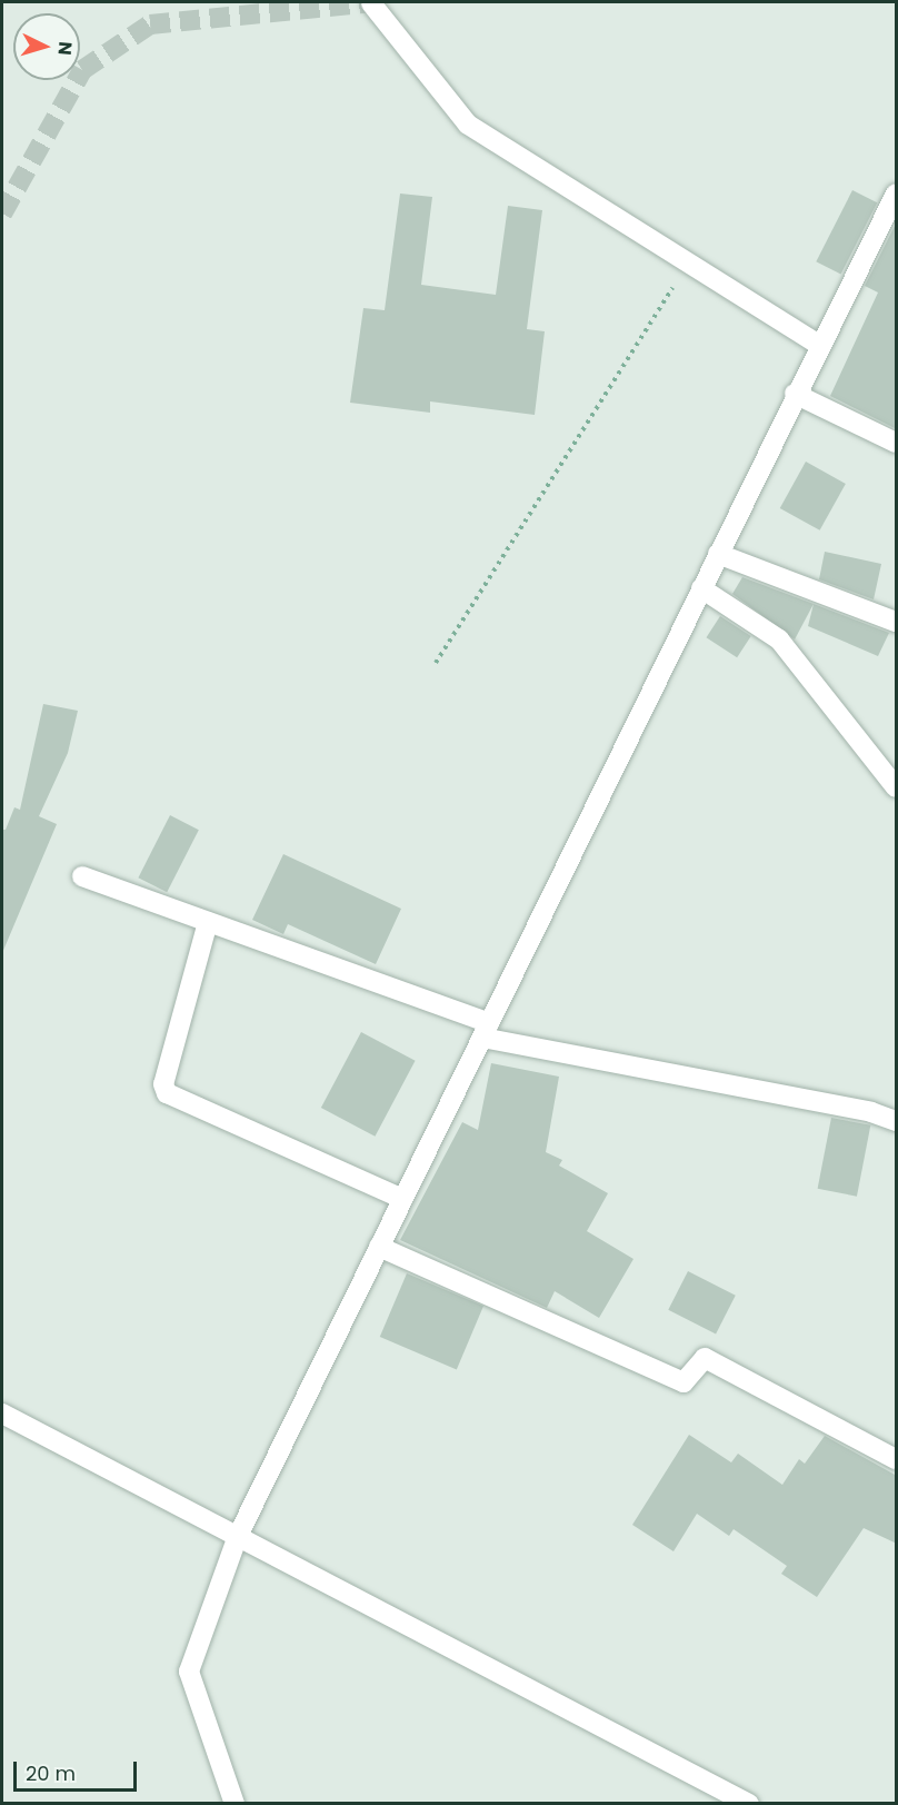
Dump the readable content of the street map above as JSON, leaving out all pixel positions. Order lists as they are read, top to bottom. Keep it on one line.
{"scale_bar":"20 m","north":"right"}
